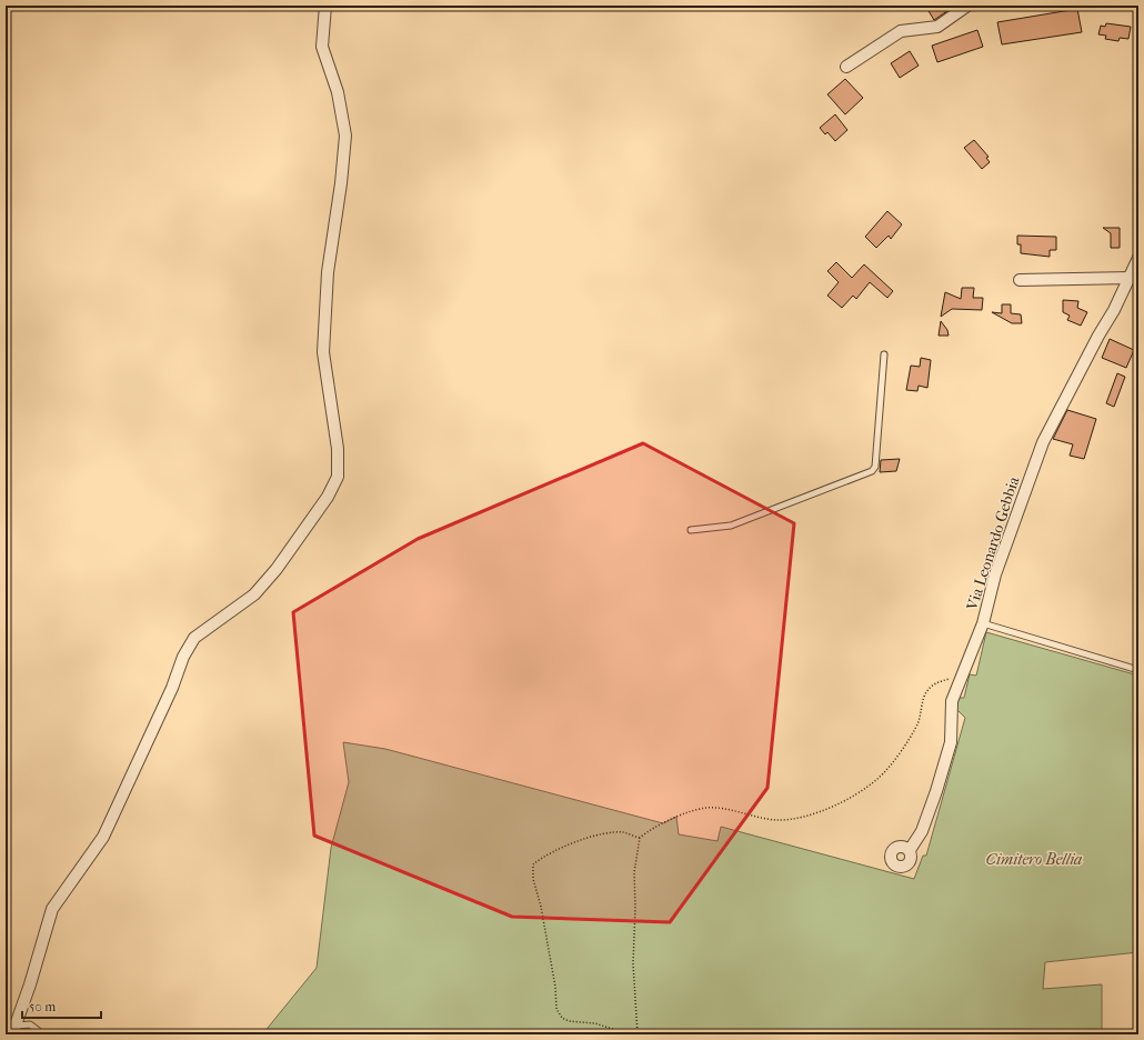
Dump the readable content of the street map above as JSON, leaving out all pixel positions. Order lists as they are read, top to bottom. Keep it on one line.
{"streets":{"street":["Via Leonardo Gebbia"]},"parks":["Cimitero Bellia"],"scale_bar":"50 m"}
